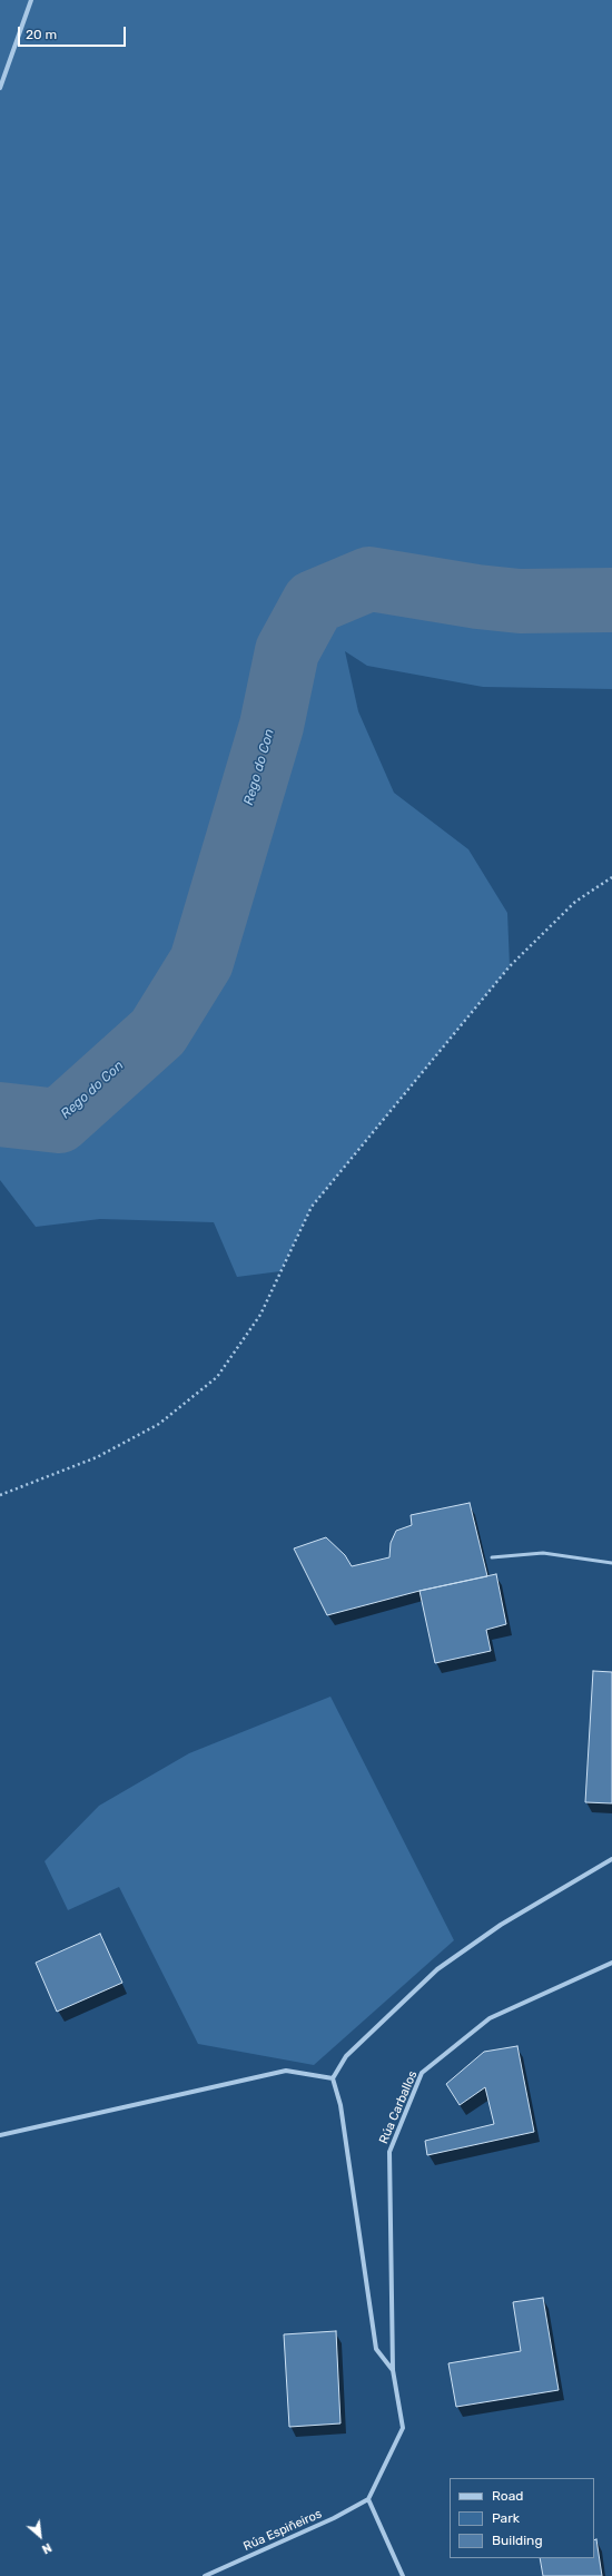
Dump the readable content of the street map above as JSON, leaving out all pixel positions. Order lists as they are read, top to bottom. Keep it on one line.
{"streets":{"street":["Rúa Carballos","Rúa Espiñeiros"]},"crossings":[["Rúa Carballos","Rúa Espiñeiros"]],"water":["Rego do Con"],"legend":["Road","Park","Building"],"scale_bar":"20 m","north":"bottom right"}
